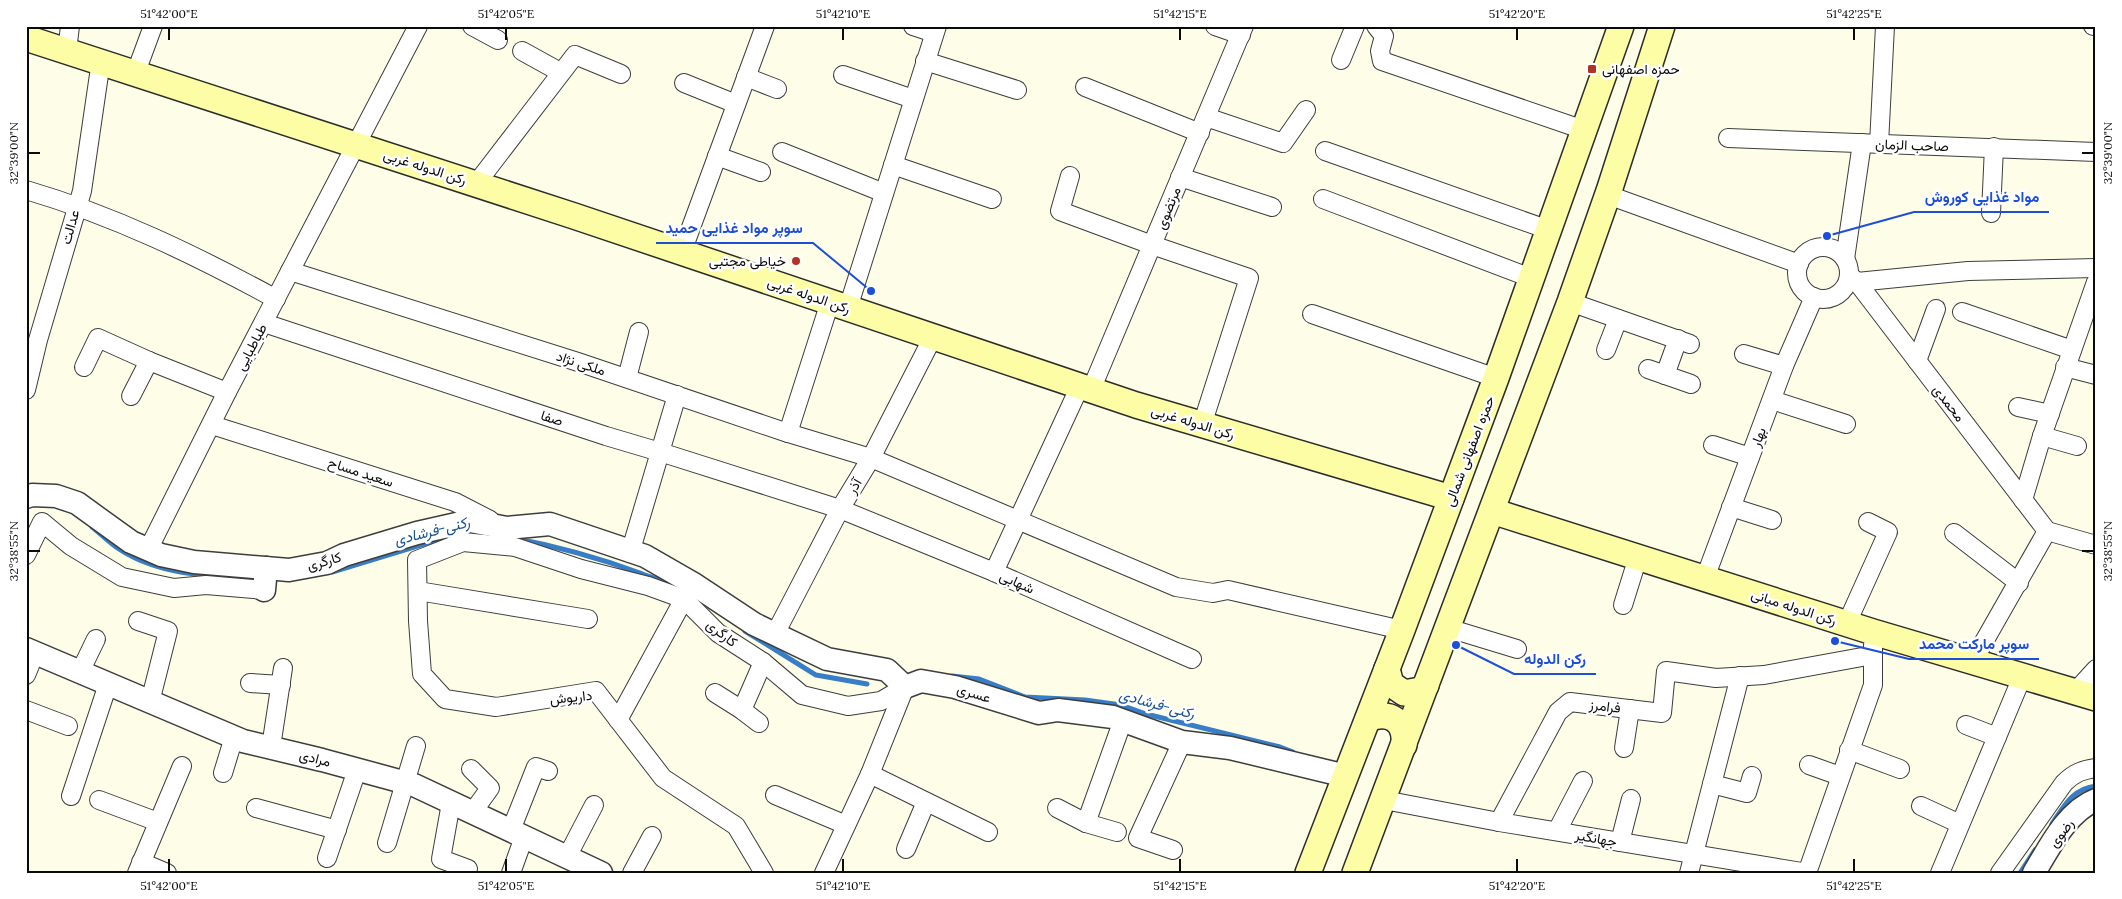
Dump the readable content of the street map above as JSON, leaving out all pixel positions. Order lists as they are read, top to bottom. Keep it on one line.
{"streets":{"main road":["رکن الدوله غربی","حمزه اصفهانی شمالی","رکن الدوله میانی"],"street":["صاحب الزمان","مرتضوی","عدالت","طباطبایی","ملکی نژاد","محمدی","صفا","بهار","سعید مساح","آذر","کارگری","شهابی","عسری","داریوش","فرامرز","مرادی","رضوی","جهانگیر"]},"crossings":[["رکن الدوله غربی","مرتضوی"],["رکن الدوله غربی","عدالت"],["رکن الدوله غربی","طباطبایی"],["رکن الدوله غربی","حمزه اصفهانی شمالی"],["رکن الدوله غربی","آذر"],["مرتضوی","ملکی نژاد"],["مرتضوی","شهابی"],["طباطبایی","ملکی نژاد"],["طباطبایی","صفا"],["طباطبایی","سعید مساح"],["طباطبایی","کارگری"],["ملکی نژاد","حمزه اصفهانی شمالی"],["ملکی نژاد","آذر"],["محمدی","بهار"],["صفا","آذر"],["صفا","شهابی"],["بهار","رکن الدوله میانی"],["حمزه اصفهانی شمالی","عسری"],["سعید مساح","کارگری"],["آذر","شهابی"],["کارگری","عسری"],["کارگری","داریوش"],["رکن الدوله میانی","فرامرز"],["فرامرز","جهانگیر"]],"water":["رکنی-فرشادی"],"places":{"transit":["حمزه اصفهانی"],"other":["مواد غذایی کوروش","خیاطی مجتبی","سوپر مواد غذایی حمید","سوپر مارکت محمد","رکن الدوله"]},"coordinates":["51°42'00\"E","51°42'05\"E","51°42'10\"E","51°42'15\"E","51°42'20\"E","51°42'25\"E","32°39'00\"N","32°38'55\"N"]}
